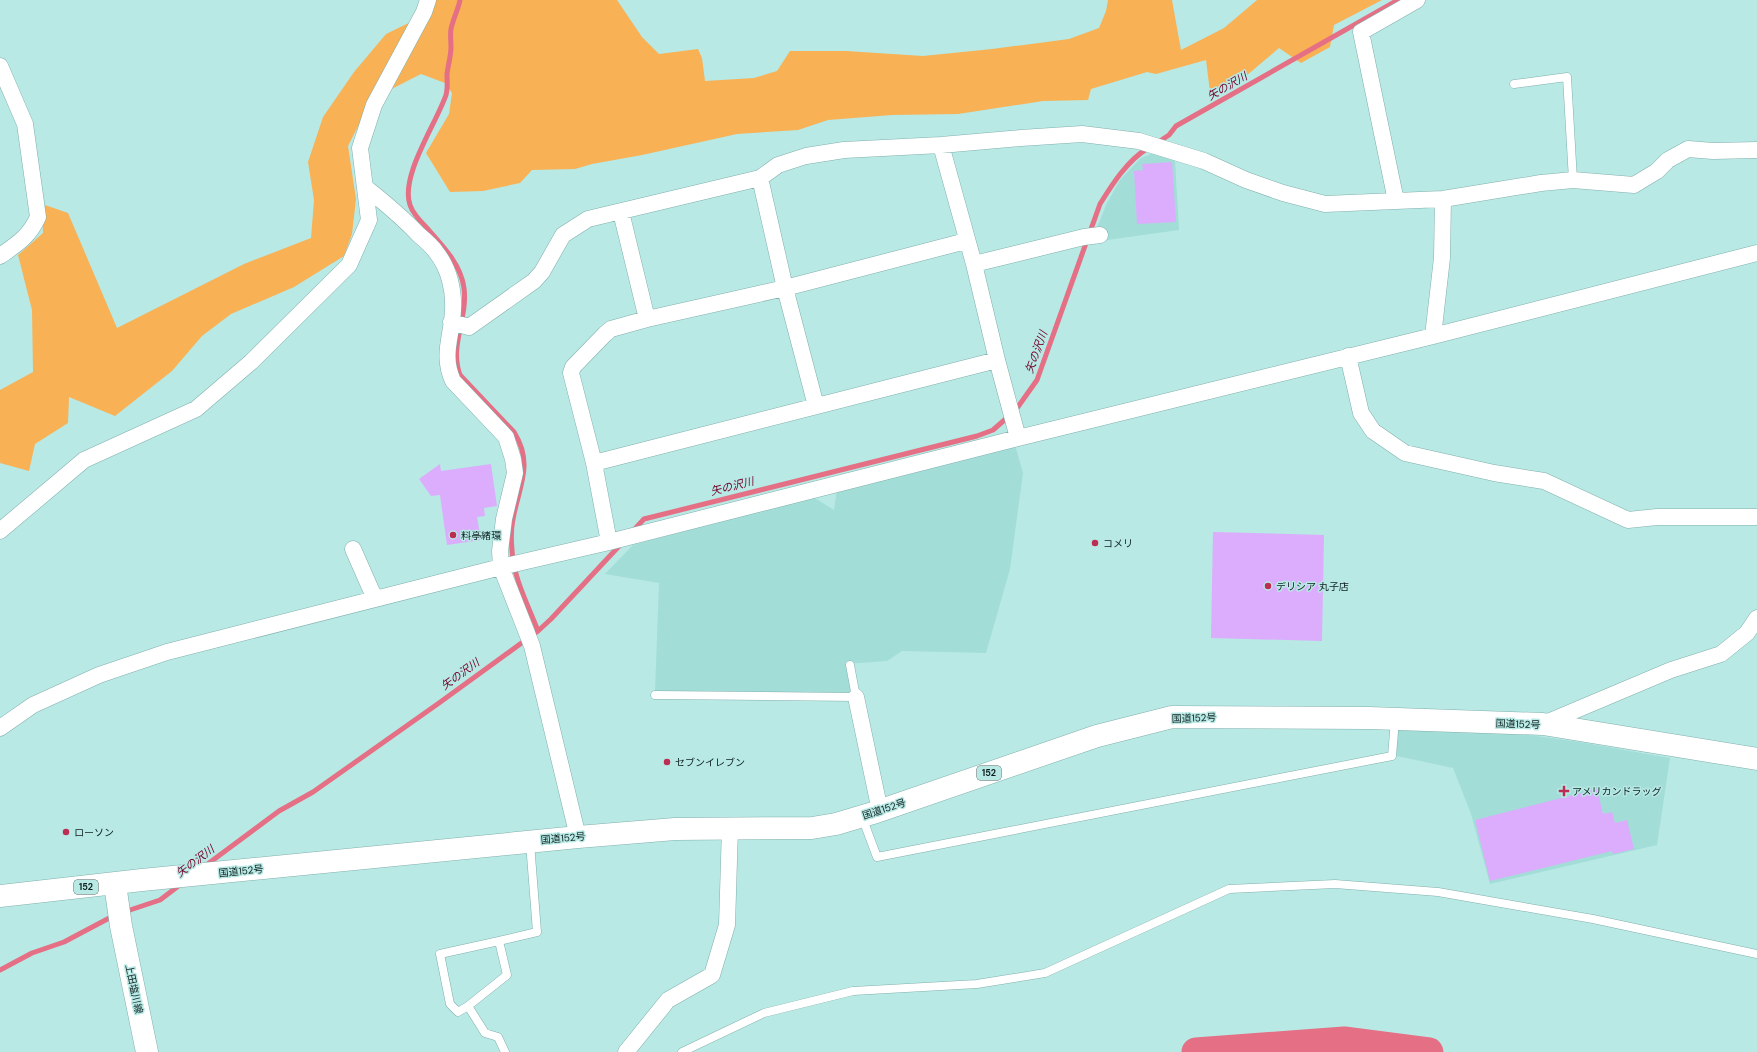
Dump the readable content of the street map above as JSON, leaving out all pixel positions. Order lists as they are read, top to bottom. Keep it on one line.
{"streets":{"main road":["国道152号","152","上田塩川線"]},"crossings":[["国道152号","上田塩川線"]],"water":["矢の沢川"],"places":{"other":["料亭緒環","コメリ","デリシア 丸子店","セブンイレブン","ローソン"],"health":["アメリカンドラッグ"]}}
